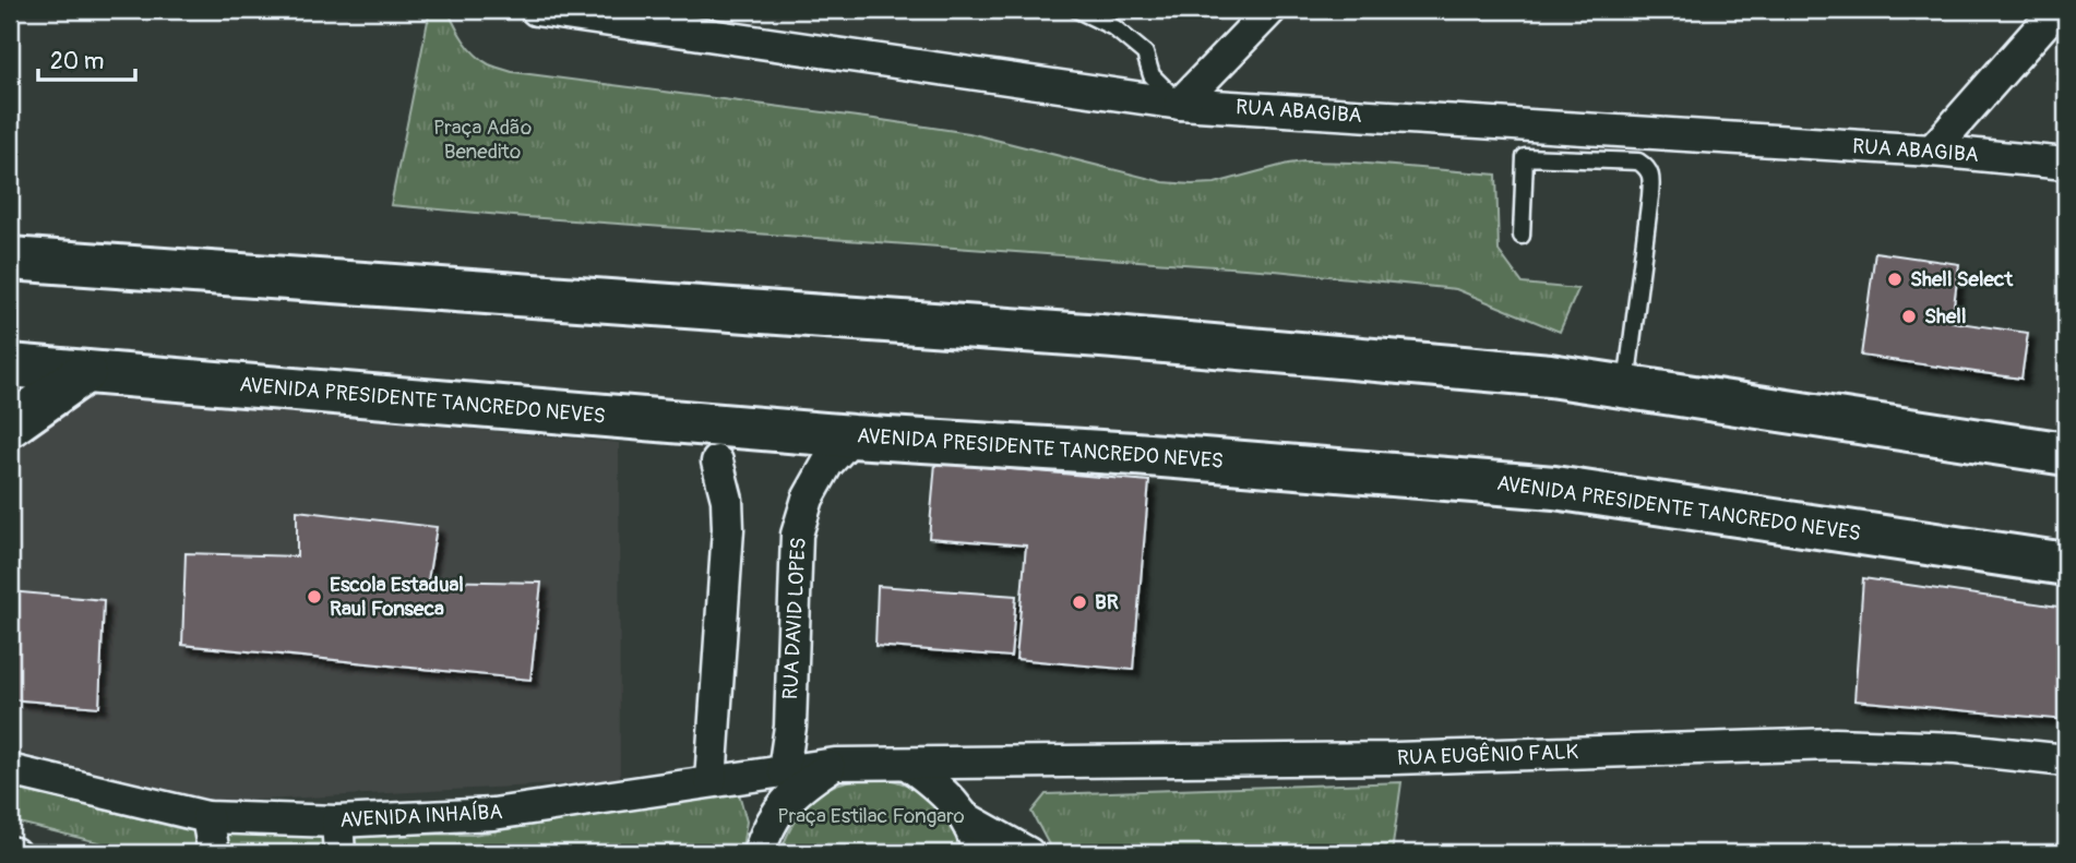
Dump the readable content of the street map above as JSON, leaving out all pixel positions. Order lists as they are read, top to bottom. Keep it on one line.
{"streets":{"highway":["AVENIDA PRESIDENTE TANCREDO NEVES"],"street":["RUA ABAGIBA","RUA DAVID LOPES","RUA EUGÊNIO FALK","AVENIDA INHAÍBA"]},"crossings":[["AVENIDA PRESIDENTE TANCREDO NEVES","RUA DAVID LOPES"],["RUA DAVID LOPES","AVENIDA INHAÍBA"]],"parks":["Praça Adão Benedito","Praça Estilac Fongaro"],"places":["Shell Select","Shell","Escola Estadual Raul Fonseca","BR"],"scale_bar":"20 m"}
